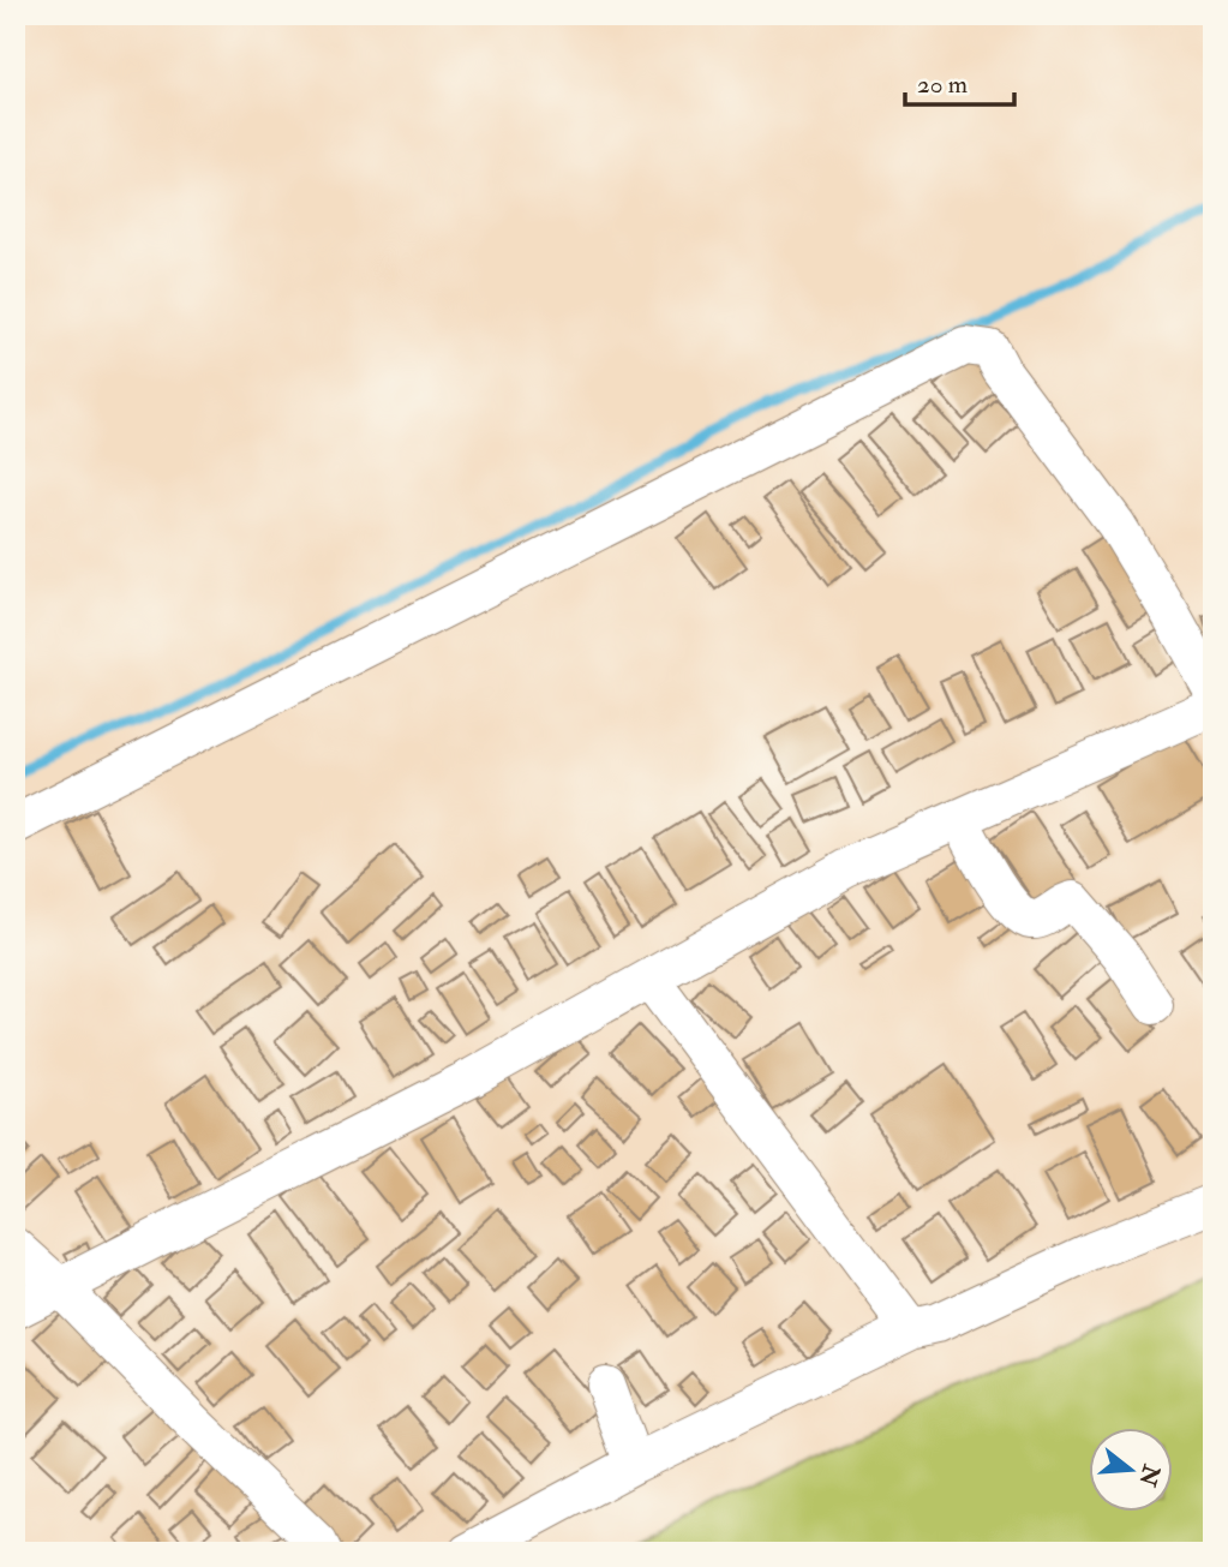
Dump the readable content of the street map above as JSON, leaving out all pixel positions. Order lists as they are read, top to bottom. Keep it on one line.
{"scale_bar":"20 m","north":"right"}
